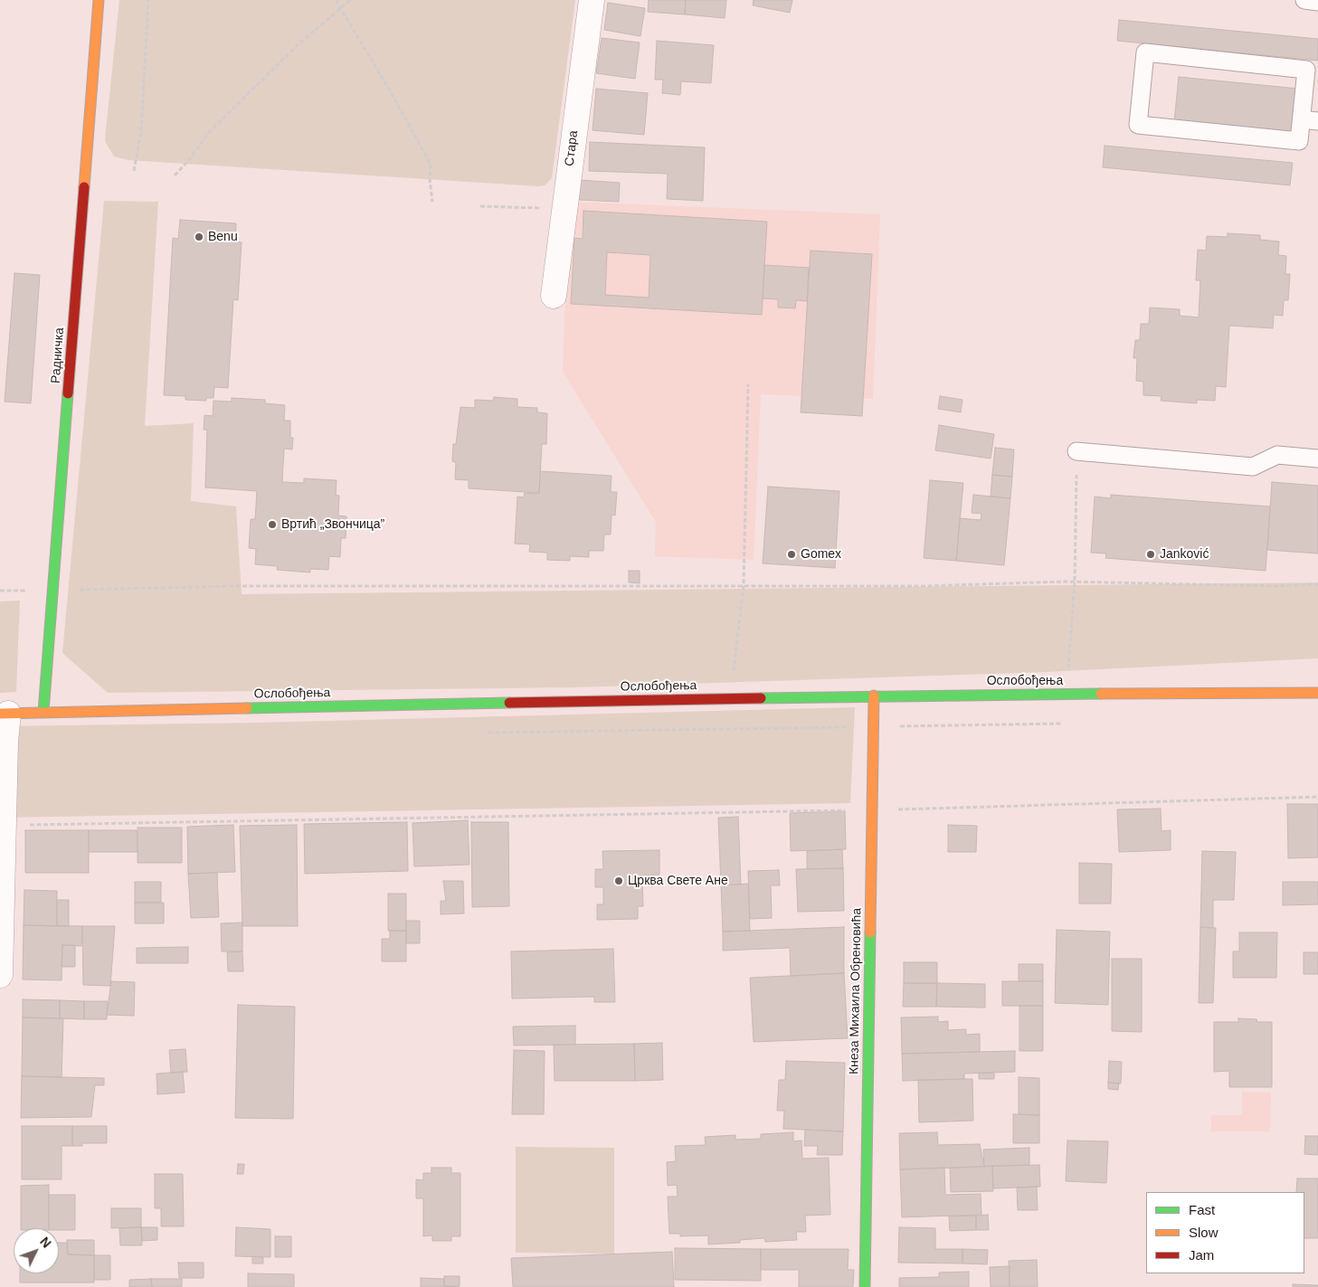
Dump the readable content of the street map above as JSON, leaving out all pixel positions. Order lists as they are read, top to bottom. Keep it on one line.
{"streets":{"street":["Стара","Радничка","Ослобођења","Кнеза Михаила Обреновића"]},"crossings":[["Радничка","Ослобођења"],["Ослобођења","Кнеза Михаила Обреновића"]],"places":["Benu","Вртић „Звончица”","Gomex","Janković","Црква Свете Ане"],"legend":["Fast","Slow","Jam"],"north":"top right"}
